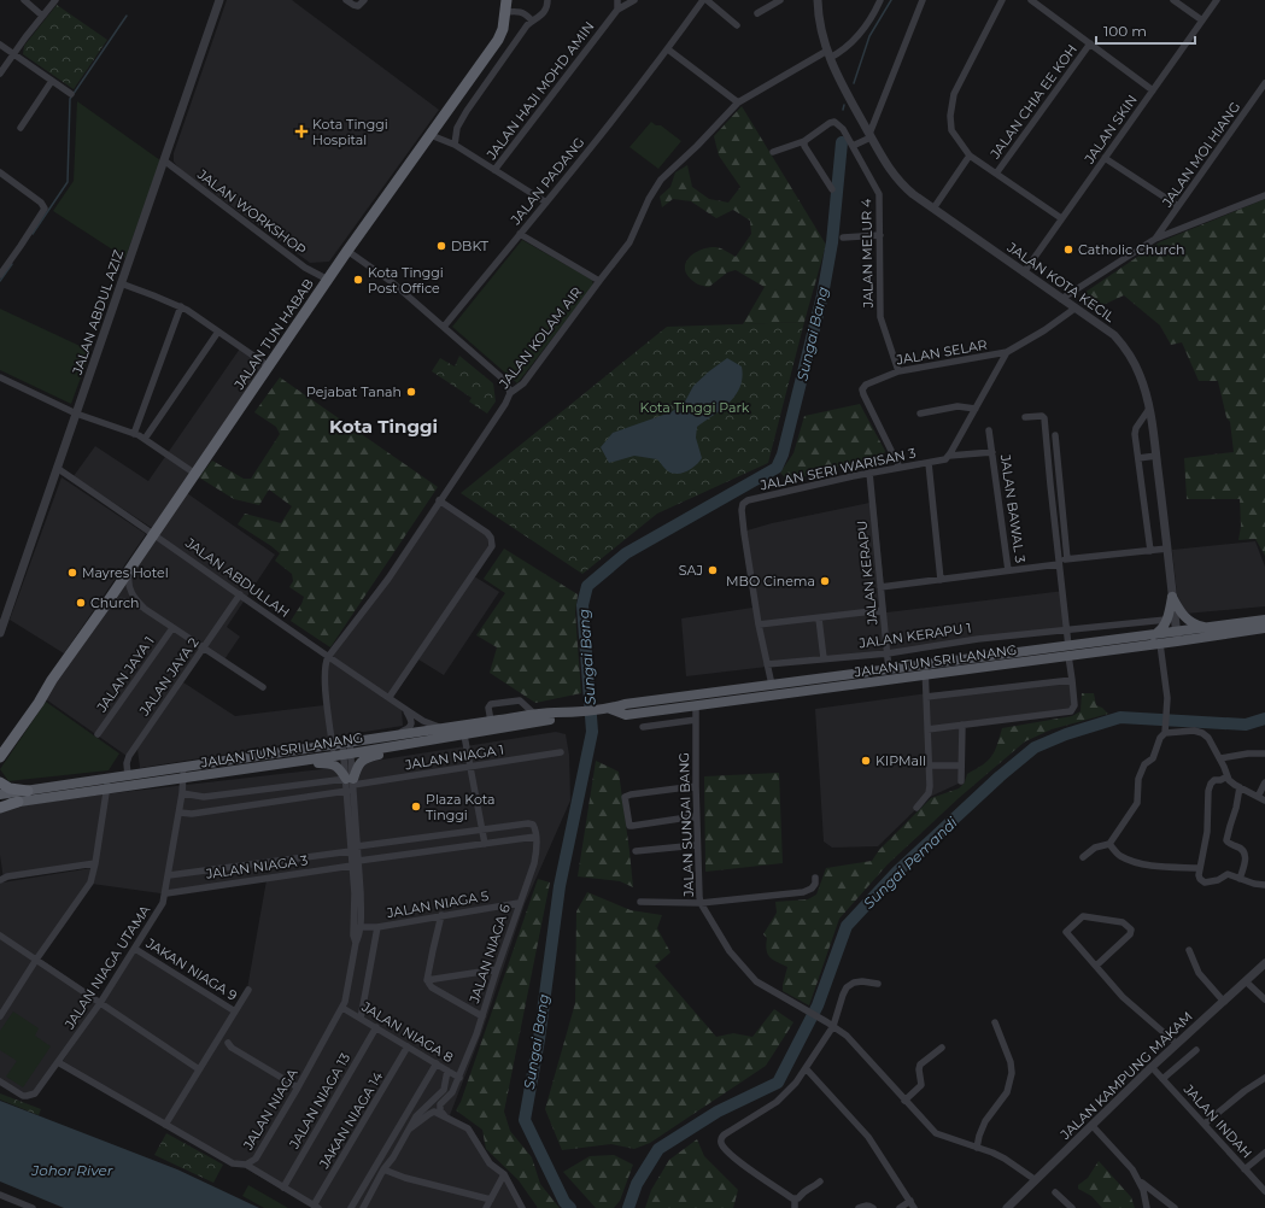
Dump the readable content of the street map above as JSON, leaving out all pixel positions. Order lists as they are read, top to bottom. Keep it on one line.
{"streets":{"highway":["JALAN TUN HABAB"],"main road":["JALAN TUN SRI LANANG"],"street":["JALAN HAJI MOHD AMIN","JALAN CHIA EE KOH","JALAN SKIN","JALAN MOI HIANG","JALAN PADANG","JALAN WORKSHOP","JALAN MELUR 4","JALAN KOTA KECIL","JALAN ABDUL AZIZ","JALAN KOLAM AIR","JALAN SELAR","JALAN SERI WARISAN 3","JALAN BAWAL 3","JALAN KERAPU","JALAN ABDULLAH","JALAN KERAPU 1","JALAN JAYA 1","JALAN JAYA 2","JALAN NIAGA 1","JALAN SUNGAI BANG","JALAN NIAGA 3","JALAN NIAGA 5","JALAN NIAGA 6","JALAN NIAGA UTAMA","JAKAN NIAGA 9","JALAN NIAGA 8","JALAN KAMPUNG MAKAM","JALAN NIAGA 13","JALAN NIAGA","JAKAN NIAGA 14","JALAN INDAH"]},"crossings":[["JALAN SKIN","JALAN KOTA KECIL"],["JALAN WORKSHOP","JALAN ABDUL AZIZ"],["JALAN WORKSHOP","JALAN TUN HABAB"],["JALAN MELUR 4","JALAN SELAR"],["JALAN KOTA KECIL","JALAN KOLAM AIR"],["JALAN KOTA KECIL","JALAN SELAR"],["JALAN KOTA KECIL","JALAN BAWAL 3"],["JALAN KOTA KECIL","JALAN TUN SRI LANANG"],["JALAN ABDUL AZIZ","JALAN ABDULLAH"],["JALAN TUN HABAB","JALAN ABDULLAH"],["JALAN KOLAM AIR","JALAN ABDULLAH"],["JALAN SELAR","JALAN SERI WARISAN 3"],["JALAN SERI WARISAN 3","JALAN BAWAL 3"],["JALAN SERI WARISAN 3","JALAN KERAPU"],["JALAN SERI WARISAN 3","JALAN KERAPU 1"],["JALAN SERI WARISAN 3","JALAN TUN SRI LANANG"],["JALAN KERAPU","JALAN KERAPU 1"],["JALAN KERAPU","JALAN TUN SRI LANANG"],["JALAN ABDULLAH","JALAN TUN SRI LANANG"],["JALAN ABDULLAH","JALAN JAYA 2"],["JALAN TUN SRI LANANG","JALAN JAYA 2"],["JALAN TUN SRI LANANG","JALAN SUNGAI BANG"],["JALAN TUN SRI LANANG","JALAN NIAGA UTAMA"],["JALAN TUN SRI LANANG","JALAN NIAGA"],["JALAN NIAGA 1","JALAN NIAGA UTAMA"],["JALAN NIAGA 1","JALAN NIAGA"],["JALAN SUNGAI BANG","JALAN KAMPUNG MAKAM"],["JALAN NIAGA 3","JALAN NIAGA UTAMA"],["JALAN NIAGA 3","JALAN NIAGA"],["JALAN NIAGA 5","JALAN NIAGA 6"],["JALAN NIAGA 5","JALAN NIAGA"],["JALAN NIAGA 6","JALAN NIAGA 8"],["JALAN NIAGA UTAMA","JAKAN NIAGA 9"],["JALAN NIAGA UTAMA","JALAN NIAGA"],["JALAN NIAGA 8","JALAN NIAGA 13"],["JALAN NIAGA 8","JALAN NIAGA"],["JALAN NIAGA 8","JAKAN NIAGA 14"],["JALAN KAMPUNG MAKAM","JALAN INDAH"]],"districts":["Kota Tinggi"],"water":["Sungai Bang","Sungai Pemandi","Johor River"],"parks":["Kota Tinggi Park"],"places":{"health":["Kota Tinggi Hospital"],"other":["DBKT","Catholic Church","Kota Tinggi Post Office","Pejabat Tanah","SAJ","Mayres Hotel","MBO Cinema","Church","KIPMall","Plaza Kota Tinggi"]},"scale_bar":"100 m"}
